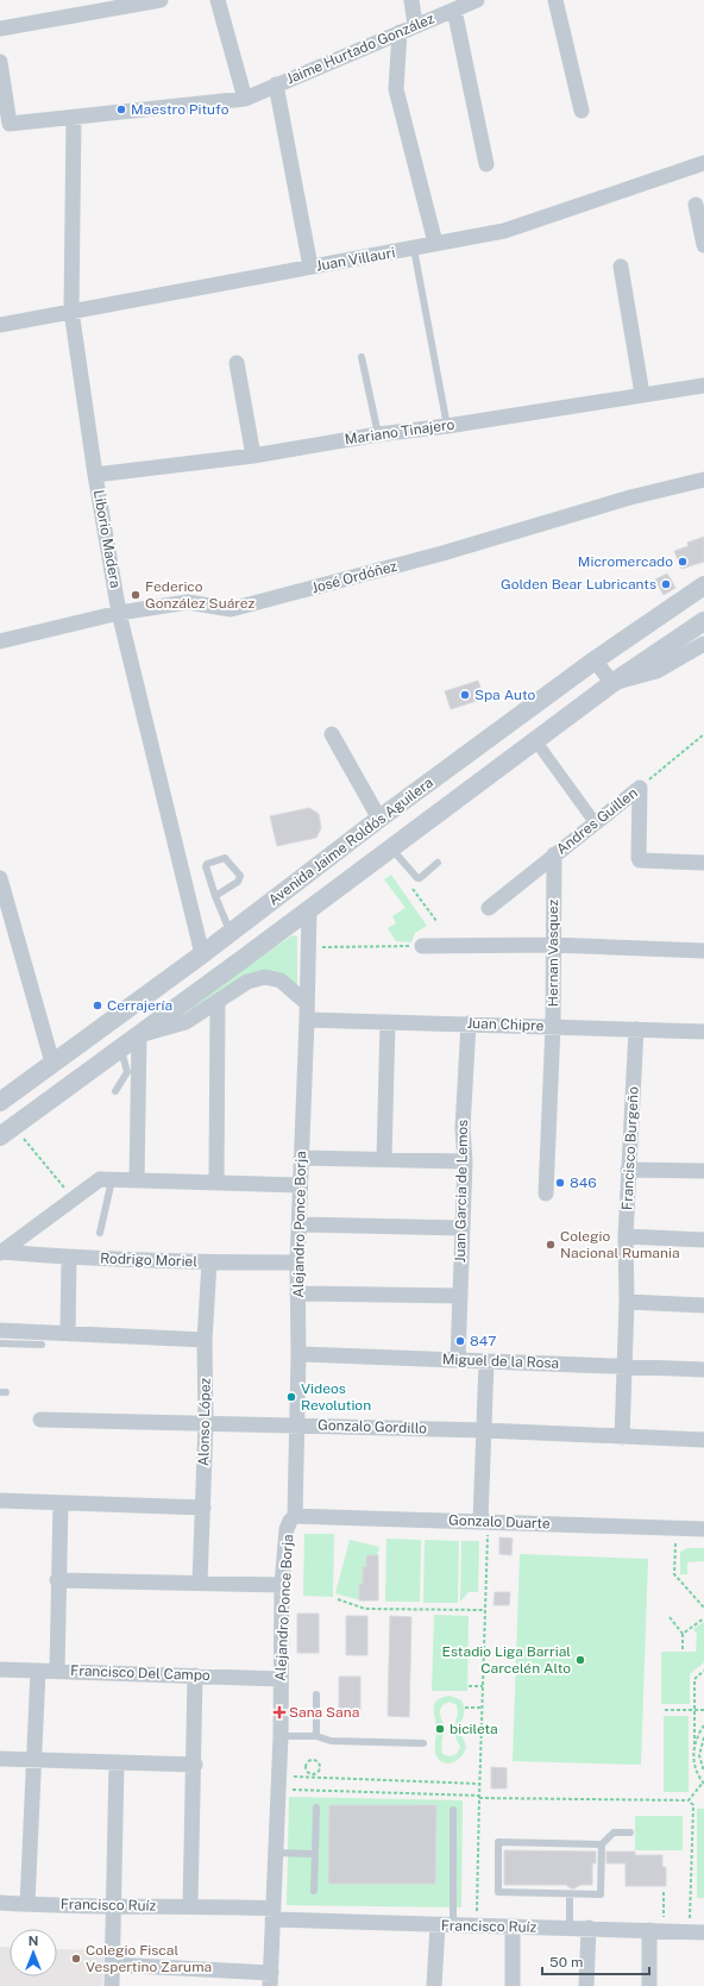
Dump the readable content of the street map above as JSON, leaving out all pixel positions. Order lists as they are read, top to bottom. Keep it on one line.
{"streets":{"street":["Jaime Hurtado González","Juan Villauri","Mariano Tinajero","Liborio Madera","José Ordóñez","Andres Guillen","Avenida Jaime Roldós Aguilera","Hernan Vasquez","Juan Chipre","Francisco Burgeño","Juan Garcia de Lemos","Alejandro Ponce Borja","Rodrigo Moriel","Miguel de la Rosa","Alonso López","Gonzalo Gordillo","Gonzalo Duarte","Francisco Del Campo","Francisco Ruíz"]},"crossings":[["Jaime Hurtado González","Liborio Madera"],["Juan Villauri","Liborio Madera"],["Mariano Tinajero","Liborio Madera"],["Liborio Madera","José Ordóñez"],["Liborio Madera","Avenida Jaime Roldós Aguilera"],["Andres Guillen","Hernan Vasquez"],["Avenida Jaime Roldós Aguilera","Alejandro Ponce Borja"],["Hernan Vasquez","Juan Chipre"],["Juan Chipre","Francisco Burgeño"],["Juan Chipre","Juan Garcia de Lemos"],["Juan Chipre","Alejandro Ponce Borja"],["Francisco Burgeño","Miguel de la Rosa"],["Francisco Burgeño","Gonzalo Gordillo"],["Juan Garcia de Lemos","Miguel de la Rosa"],["Alejandro Ponce Borja","Rodrigo Moriel"],["Alejandro Ponce Borja","Miguel de la Rosa"],["Alejandro Ponce Borja","Gonzalo Gordillo"],["Alejandro Ponce Borja","Gonzalo Duarte"],["Alejandro Ponce Borja","Francisco Del Campo"],["Alejandro Ponce Borja","Francisco Ruíz"],["Rodrigo Moriel","Alonso López"],["Alonso López","Gonzalo Gordillo"]],"places":{"other":["Maestro Pitufo","Micromercado","Golden Bear Lubricants","Federico González Suárez","Spa Auto","Cerrajería","846","Colegio Nacional Rumania","847","Videos Revolution","Estadio Liga Barrial Carcelén Alto","bicileta","Colegio Fiscal Vespertino Zaruma"],"health":["Sana Sana"]},"scale_bar":"50 m","north":"top"}
